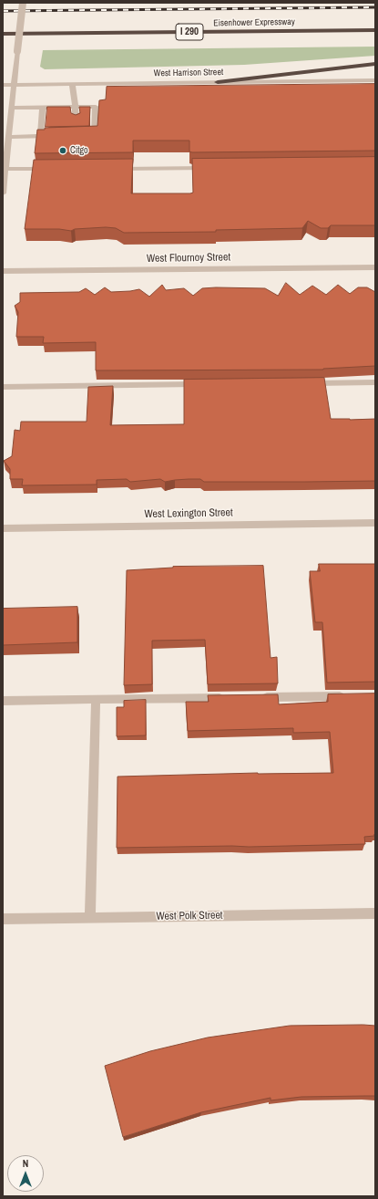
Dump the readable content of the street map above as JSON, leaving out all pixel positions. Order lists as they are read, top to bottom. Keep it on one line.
{"streets":{"highway":["Eisenhower Expressway","I 290"],"street":["West Harrison Street","West Flournoy Street","West Lexington Street","West Polk Street"]},"places":["Citgo"],"north":"top"}
